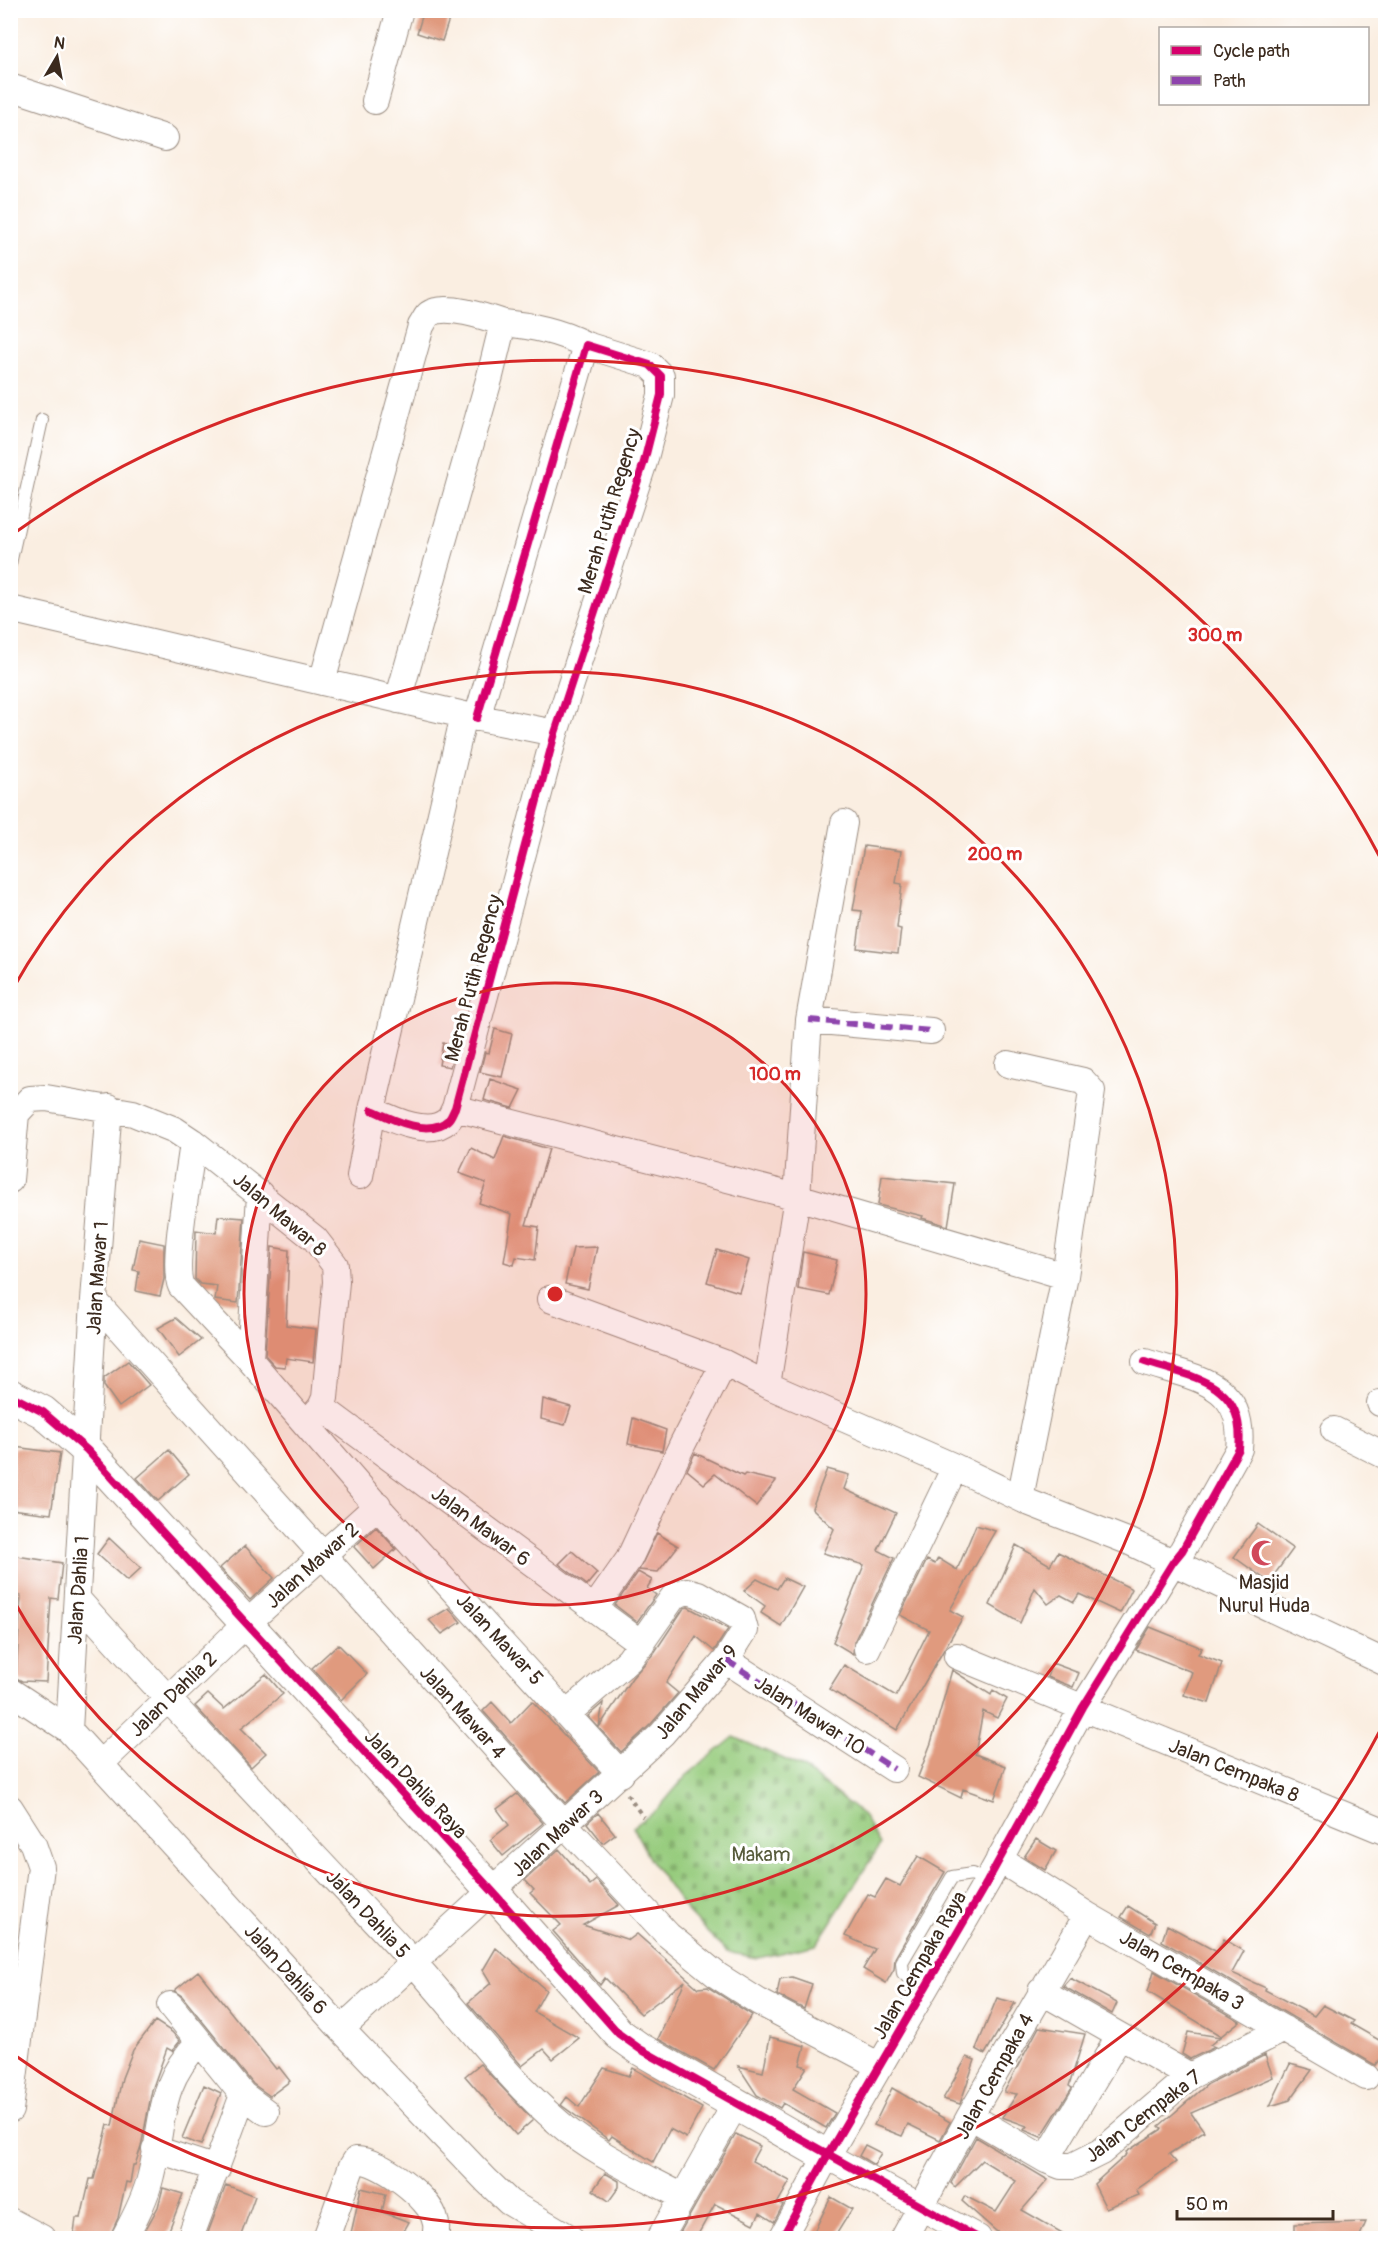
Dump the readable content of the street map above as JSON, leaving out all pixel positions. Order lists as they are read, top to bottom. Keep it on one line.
{"streets":{"street":["Merah Putih Regency","Jalan Mawar 8","Jalan Mawar 1","Jalan Mawar 6","Jalan Mawar 2","Jalan Dahlia 1","Jalan Mawar 5","Jalan Mawar 9","Jalan Dahlia 2","Jalan Mawar 4","Jalan Mawar 10","Jalan Cempaka 8","Jalan Dahlia Raya","Jalan Mawar 3","Jalan Dahlia 5","Jalan Cempaka Raya","Jalan Dahlia 6","Jalan Cempaka 3","Jalan Cempaka 4","Jalan Cempaka 7"]},"crossings":[["Jalan Mawar 8","Jalan Mawar 1"],["Jalan Mawar 8","Jalan Mawar 6"],["Jalan Mawar 8","Jalan Mawar 5"],["Jalan Mawar 1","Jalan Dahlia 1"],["Jalan Mawar 1","Jalan Mawar 4"],["Jalan Mawar 1","Jalan Dahlia Raya"],["Jalan Mawar 6","Jalan Mawar 5"],["Jalan Mawar 6","Jalan Mawar 9"],["Jalan Mawar 2","Jalan Mawar 5"],["Jalan Mawar 2","Jalan Dahlia 2"],["Jalan Mawar 2","Jalan Mawar 4"],["Jalan Mawar 2","Jalan Dahlia Raya"],["Jalan Dahlia 1","Jalan Dahlia Raya"],["Jalan Dahlia 1","Jalan Dahlia 5"],["Jalan Dahlia 1","Jalan Dahlia 6"],["Jalan Mawar 5","Jalan Mawar 9"],["Jalan Mawar 5","Jalan Mawar 3"],["Jalan Mawar 9","Jalan Mawar 10"],["Jalan Mawar 9","Jalan Mawar 3"],["Jalan Dahlia 2","Jalan Dahlia Raya"],["Jalan Dahlia 2","Jalan Dahlia 5"],["Jalan Dahlia 2","Jalan Dahlia 6"],["Jalan Mawar 4","Jalan Mawar 3"],["Jalan Mawar 4","Jalan Cempaka Raya"],["Jalan Cempaka 8","Jalan Cempaka Raya"],["Jalan Dahlia Raya","Jalan Mawar 3"],["Jalan Dahlia Raya","Jalan Cempaka Raya"],["Jalan Mawar 3","Jalan Dahlia 5"],["Jalan Mawar 3","Jalan Dahlia 6"],["Jalan Cempaka Raya","Jalan Cempaka 3"],["Jalan Cempaka 3","Jalan Cempaka 4"],["Jalan Cempaka 3","Jalan Cempaka 7"],["Jalan Cempaka 4","Jalan Cempaka 7"]],"parks":["Makam"],"places":{"mosque":["Masjid Nurul Huda"]},"legend":["Cycle path","Path"],"scale_bar":"50 m","north":"top","rings":["300 m","200 m","100 m"]}
